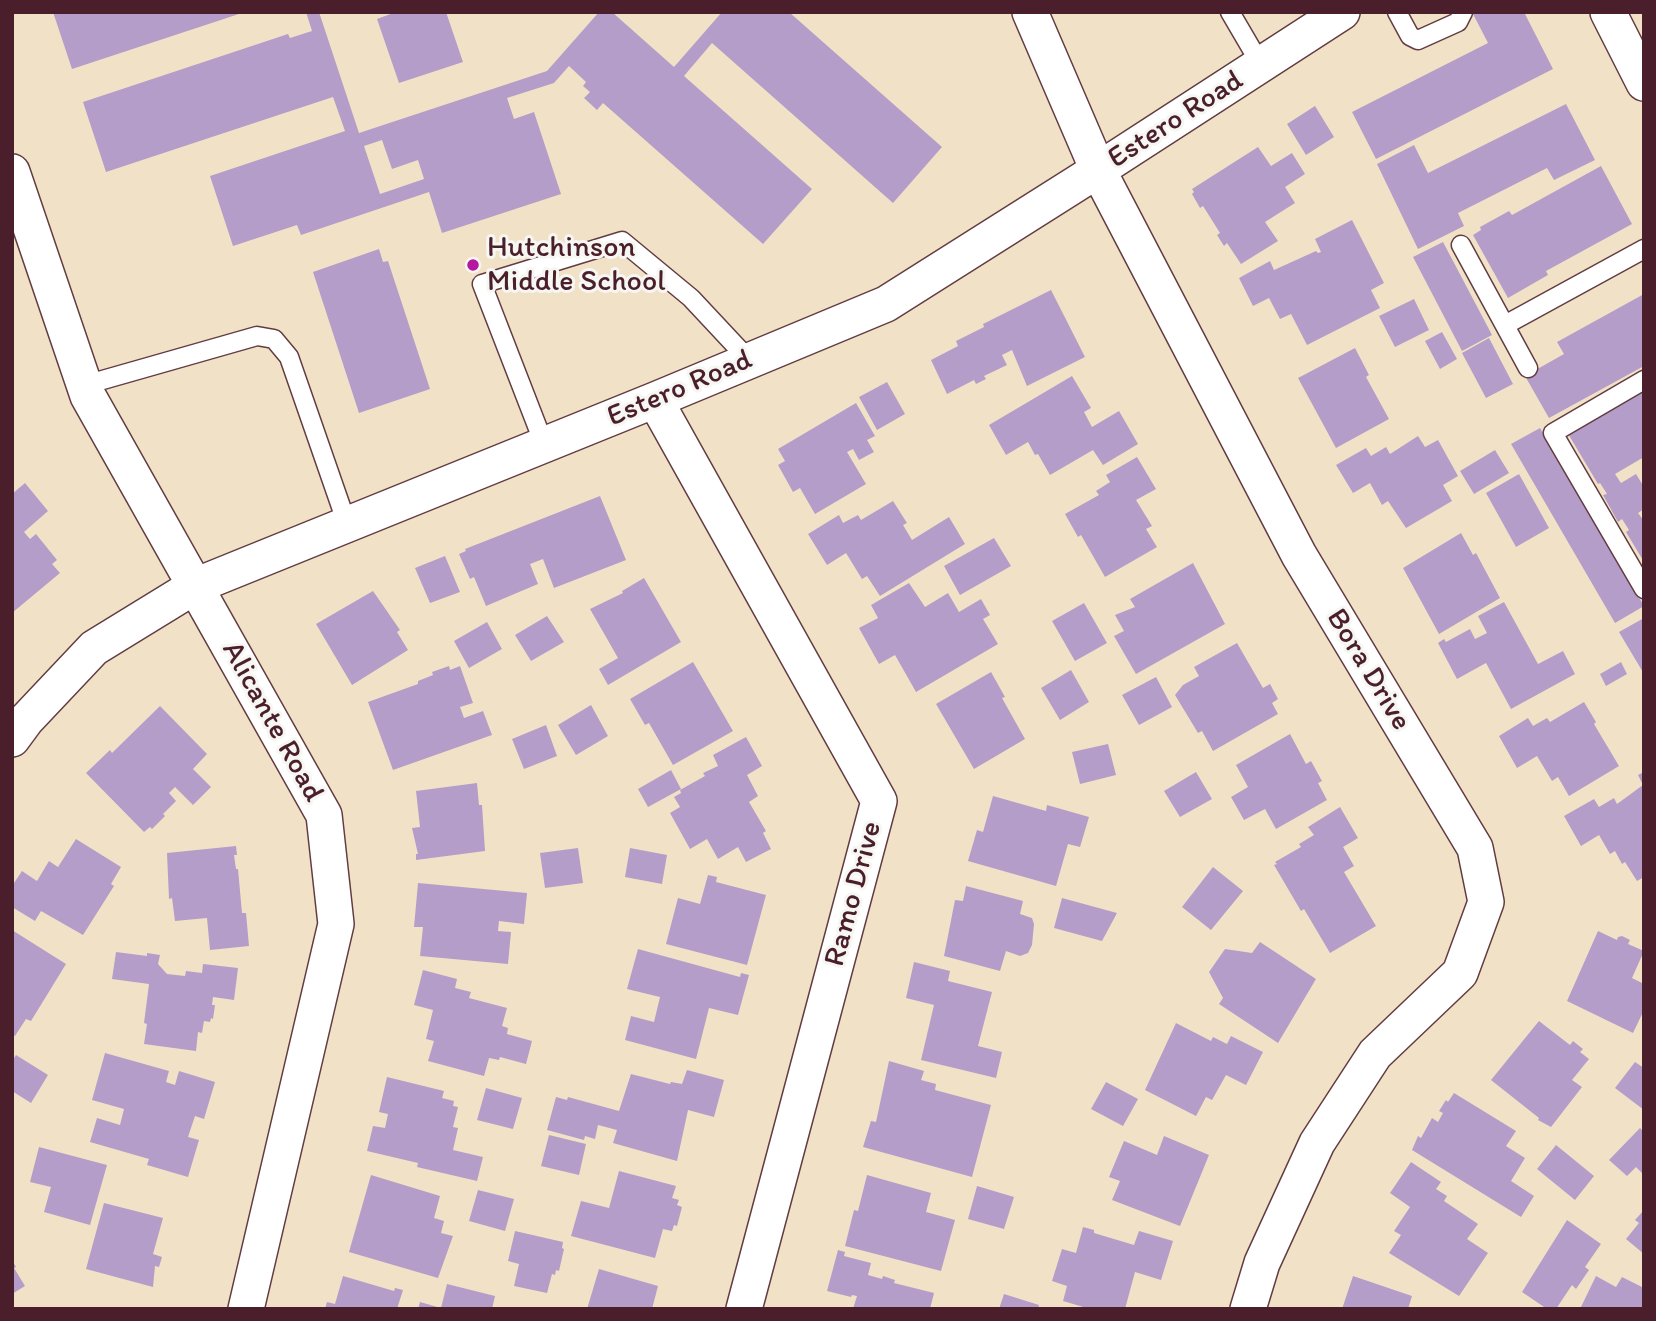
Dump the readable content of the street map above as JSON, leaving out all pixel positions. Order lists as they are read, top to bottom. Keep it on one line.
{"streets":{"street":["Estero Road","Bora Drive","Alicante Road","Ramo Drive"]},"crossings":[["Estero Road","Bora Drive"],["Estero Road","Alicante Road"],["Estero Road","Ramo Drive"]],"places":["Hutchinson Middle School"]}
